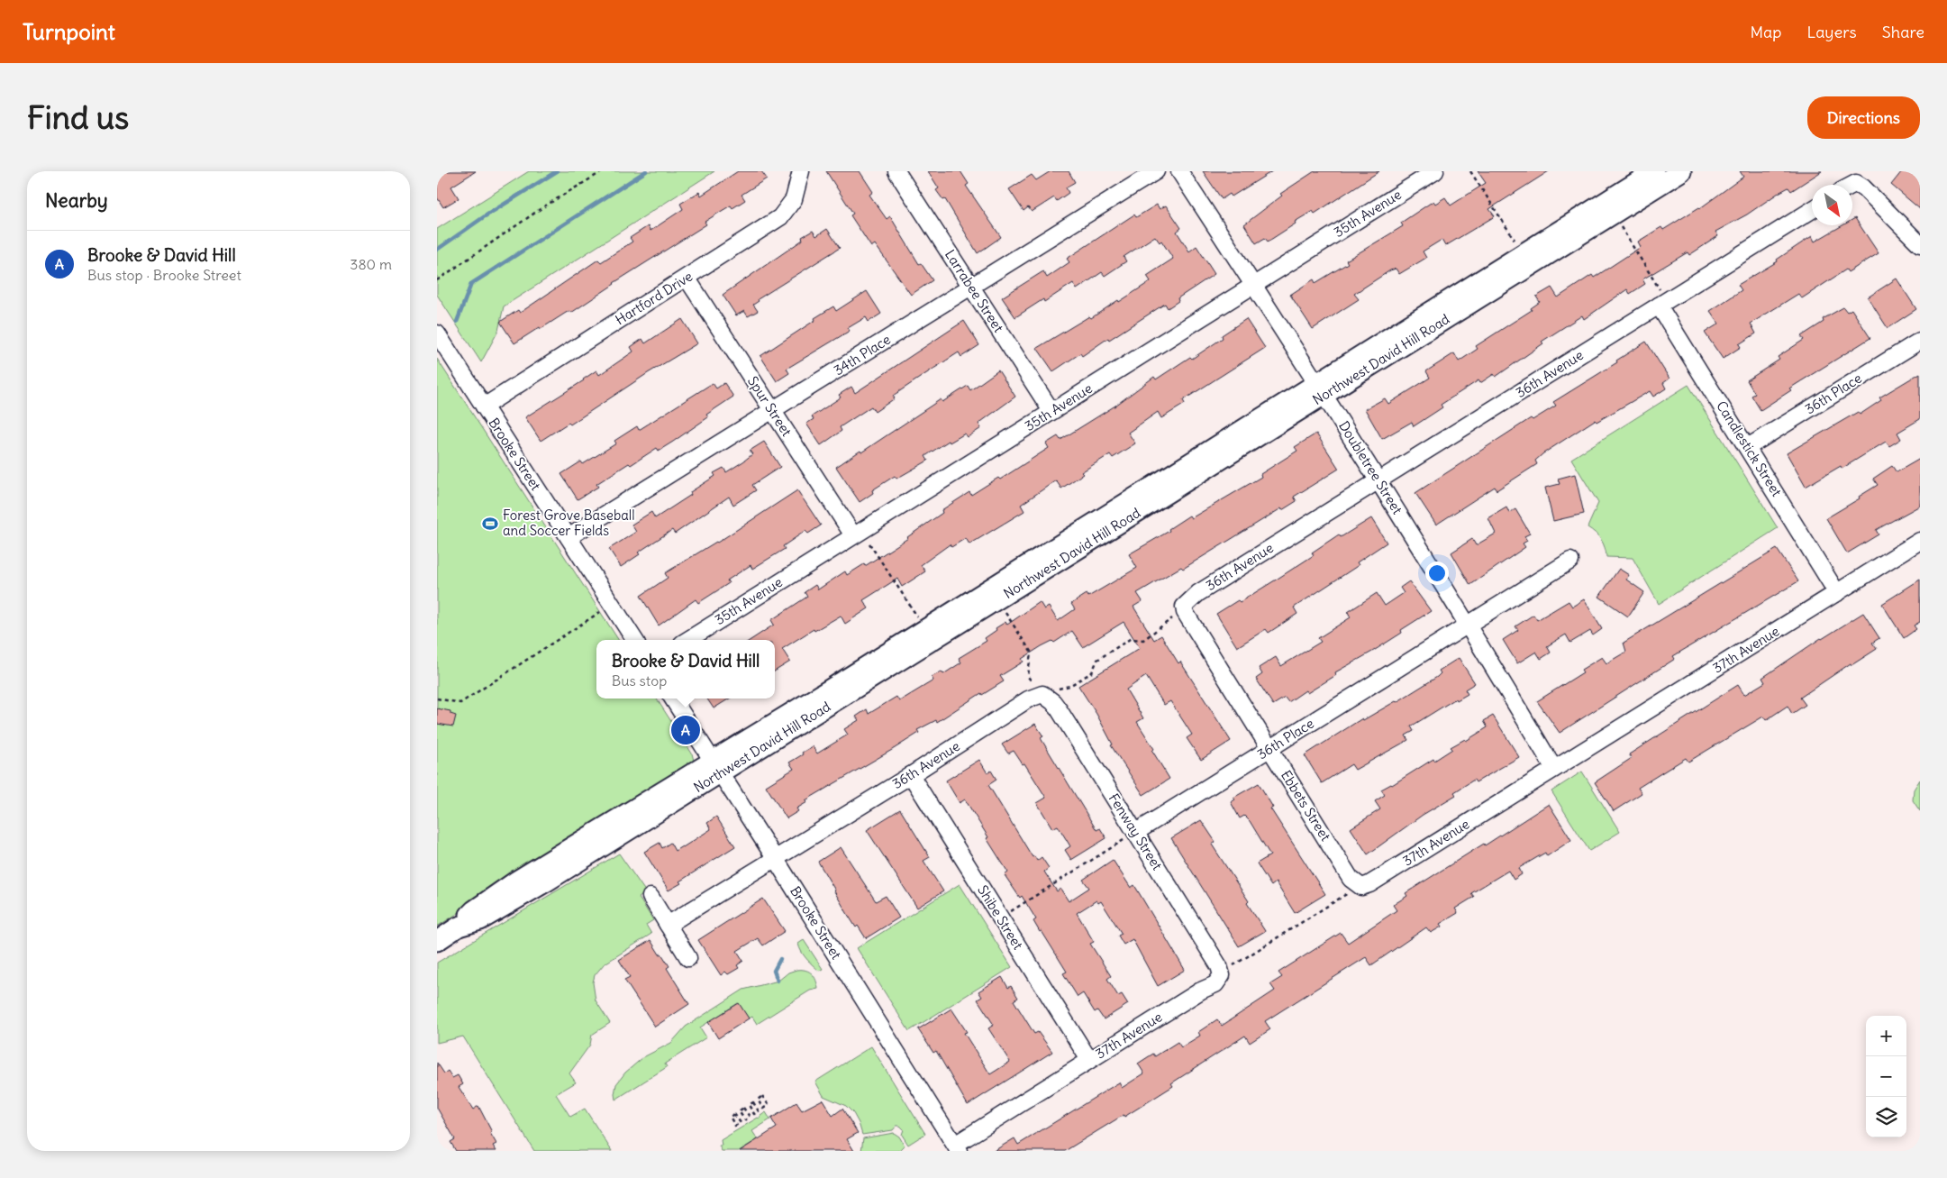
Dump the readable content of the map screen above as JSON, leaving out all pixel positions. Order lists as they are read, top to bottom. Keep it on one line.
{"streets":{"street":["35th Avenue","Larrabee Street","Hartford Drive","34th Place","Northwest David Hill Road","36th Avenue","36th Place","Spur Street","Candlestick Street","Brooke Street","Doubletree Street","37th Avenue","Ebbets Street","Fenway Street","Shibe Street"]},"crossings":[["35th Avenue","Larrabee Street"],["35th Avenue","Spur Street"],["35th Avenue","Doubletree Street"],["Larrabee Street","34th Place"],["Hartford Drive","Spur Street"],["Hartford Drive","Brooke Street"],["34th Place","Spur Street"],["34th Place","Brooke Street"],["Northwest David Hill Road","Brooke Street"],["Northwest David Hill Road","Doubletree Street"],["36th Avenue","Candlestick Street"],["36th Avenue","Brooke Street"],["36th Avenue","Doubletree Street"],["36th Avenue","Ebbets Street"],["36th Avenue","Fenway Street"],["36th Avenue","Shibe Street"],["36th Place","Candlestick Street"],["36th Place","Doubletree Street"],["36th Place","Ebbets Street"],["36th Place","Fenway Street"],["Candlestick Street","37th Avenue"],["Brooke Street","37th Avenue"],["Doubletree Street","37th Avenue"],["37th Avenue","Ebbets Street"],["37th Avenue","Fenway Street"],["37th Avenue","Shibe Street"]],"places":{"sports":["Forest Grove Baseball and Soccer Fields"]},"north":"bottom right","page":{"header":"Turnpoint","nav":["Map","Layers","Share"],"buttons":"Directions","title":"Find us","heading":"Nearby","list":[{"mark":"A","name":"Brooke & David Hill","note":"Bus stop · Brooke Street","value":"380 m"}],"popup":["Brooke & David Hill","Bus stop"],"pins":"A","map_buttons":["+","−"]}}
